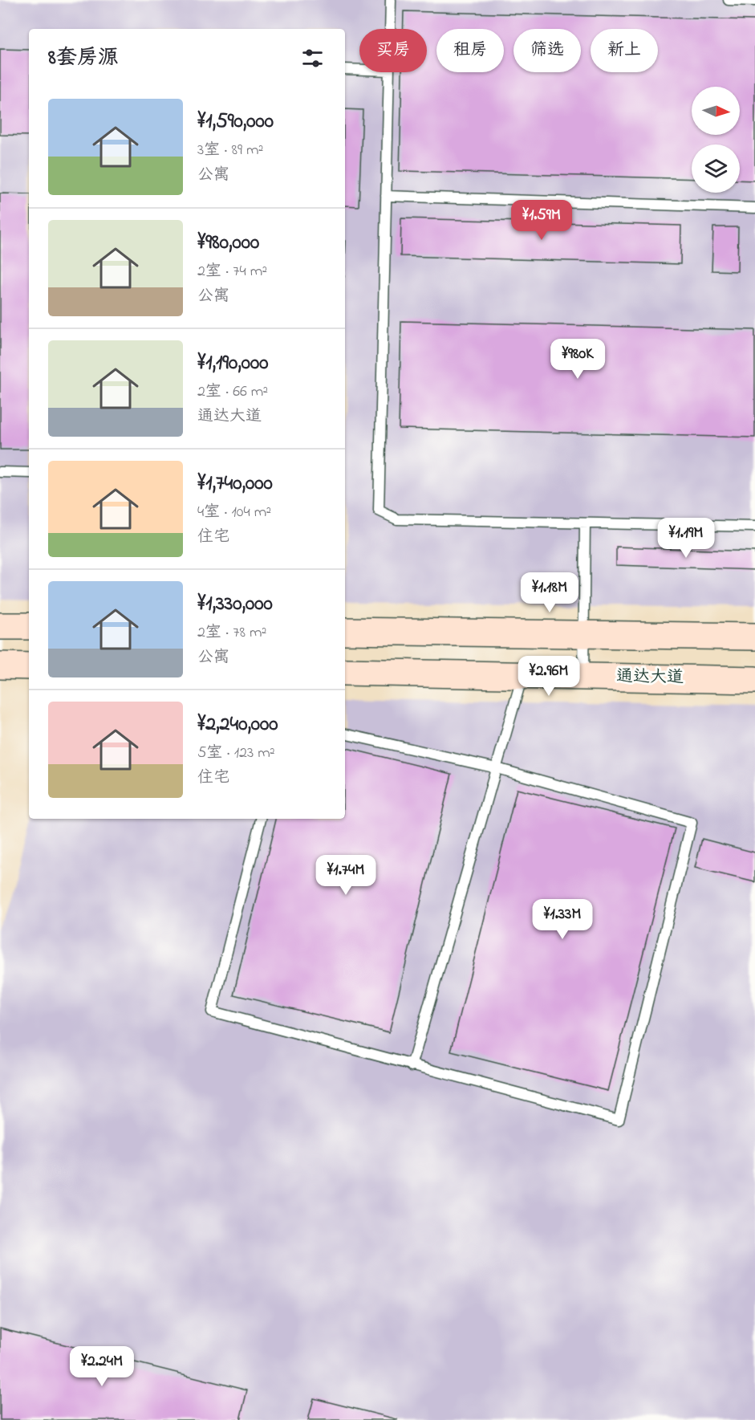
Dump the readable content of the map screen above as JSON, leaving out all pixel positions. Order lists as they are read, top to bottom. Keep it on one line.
{"streets":{"main road":["通达大道"]},"north":"right","page":{"chip":["买房","租房","筛选","新上"],"heading":"8套房源","list":[{"name":"¥1,590,000","note":"3室 · 89 m² · 公寓"},{"name":"¥980,000","note":"2室 · 74 m² · 公寓"},{"name":"¥1,190,000","note":"2室 · 66 m² · 通达大道"},{"name":"¥1,740,000","note":"4室 · 104 m² · 住宅"},{"name":"¥1,330,000","note":"2室 · 78 m² · 公寓"},{"name":"¥2,240,000","note":"5室 · 123 m² · 住宅"}],"price":["¥1.59M","¥980K","¥1.19M","¥1.18M","¥2.96M","¥1.74M","¥1.33M","¥2.24M"]}}
